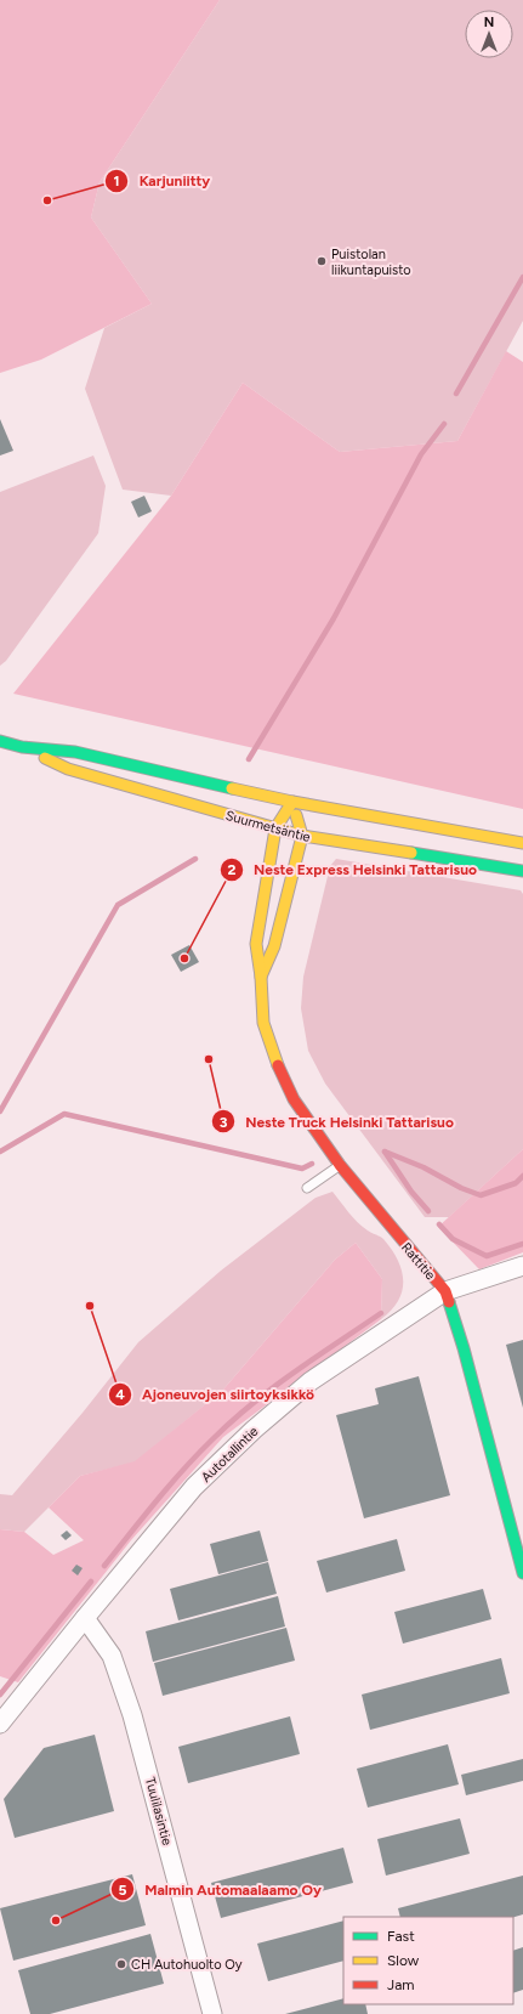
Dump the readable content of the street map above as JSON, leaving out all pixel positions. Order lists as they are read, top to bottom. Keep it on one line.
{"streets":{"main road":["Suurmetsäntie","Rattitie"],"street":["Autotallintie","Tuulilasintie"]},"crossings":[["Suurmetsäntie","Rattitie"],["Rattitie","Autotallintie"],["Autotallintie","Tuulilasintie"]],"places":["Karjuniitty","Puistolan liikuntapuisto","Neste Express Helsinki Tattarisuo","Neste Truck Helsinki Tattarisuo","Ajoneuvojen siirtoyksikkö","Malmin Automaalaamo Oy","CH Autohuolto Oy"],"legend":["Fast","Slow","Jam"],"north":"top"}
